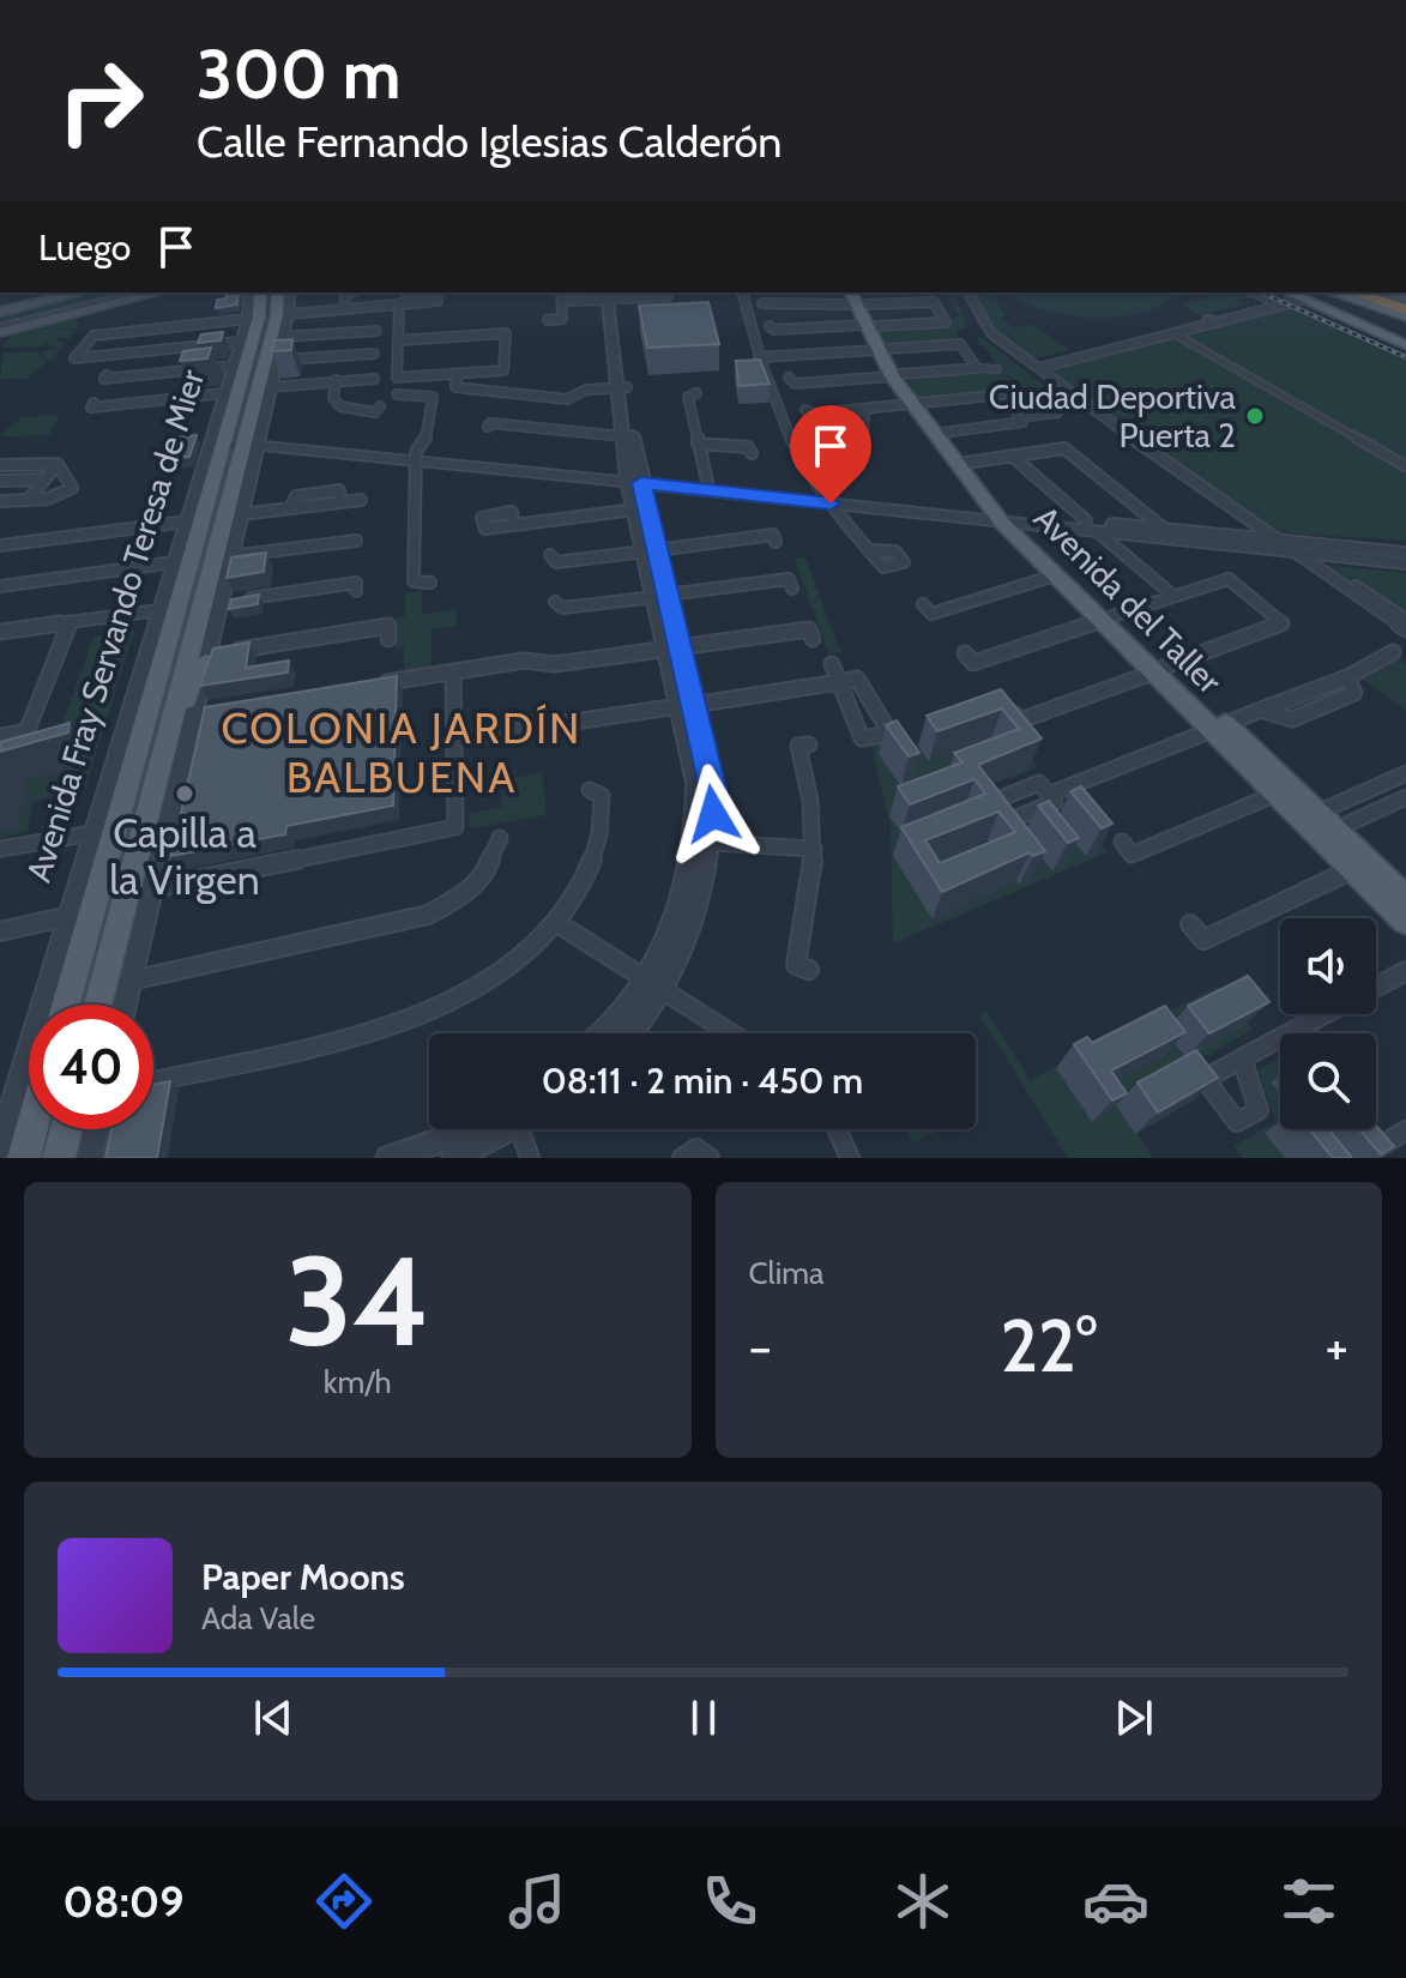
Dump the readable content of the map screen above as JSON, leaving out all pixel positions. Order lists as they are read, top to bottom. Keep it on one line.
{"streets":{"main road":["Avenida del Taller","Avenida Fray Servando Teresa de Mier"]},"districts":["COLONIA JARDÍN BALBUENA"],"places":["Ciudad Deportiva Puerta 2","Capilla a la Virgen"],"page":{"turn":["300 m","Calle Fernando Iglesias Calderón"],"then":"Luego","limit":"40","trip":"08:11 · 2 min · 450 m","tile":[["34","km/h"],"Clima"],"heat":["−","22°","+"],"song":["Paper Moons","Ada Vale"],"tabs":"08:09"}}
